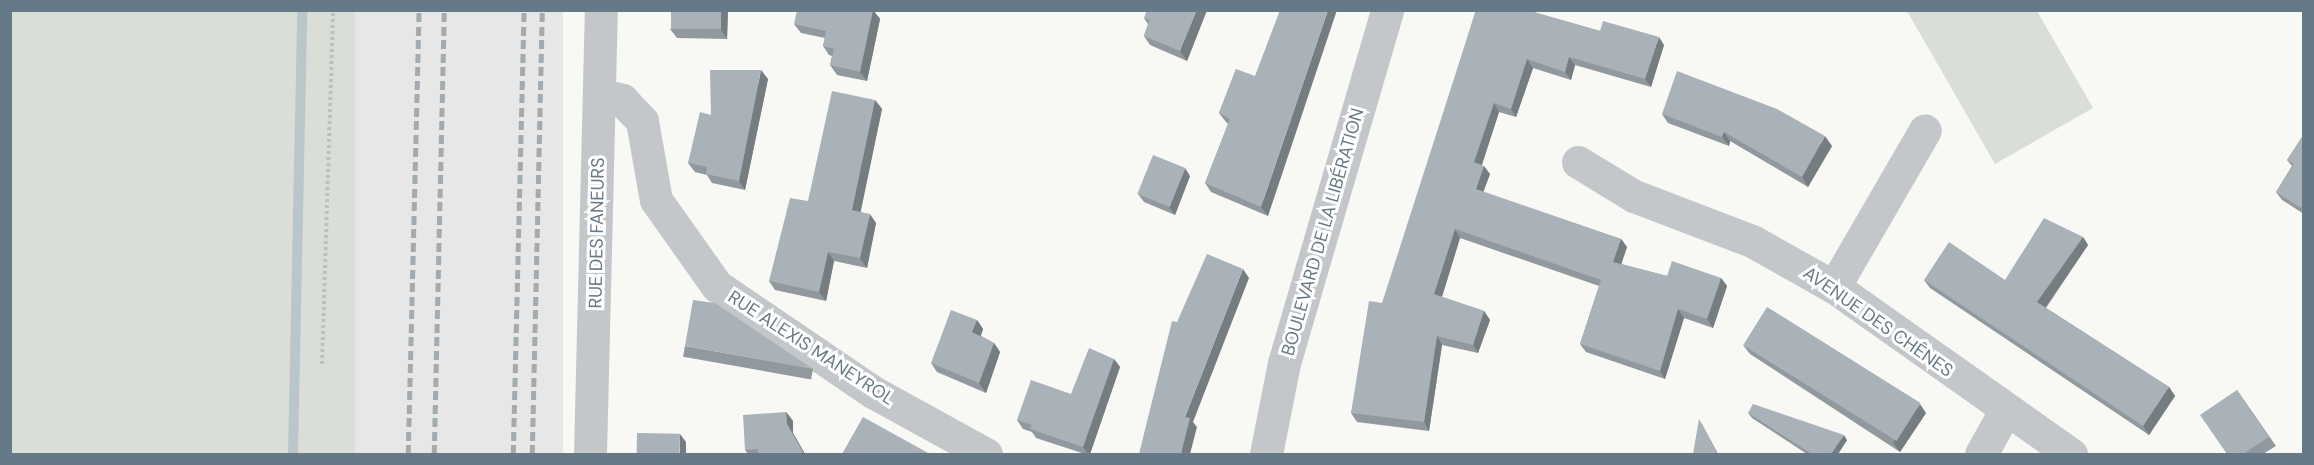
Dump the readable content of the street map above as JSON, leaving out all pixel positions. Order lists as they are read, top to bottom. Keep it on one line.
{"streets":{"street":["BOULEVARD DE LA LIBÉRATION","RUE DES FANEURS","AVENUE DES CHÊNES","RUE ALEXIS MANEYROL"]},"crossings":[["RUE DES FANEURS","RUE ALEXIS MANEYROL"]]}
